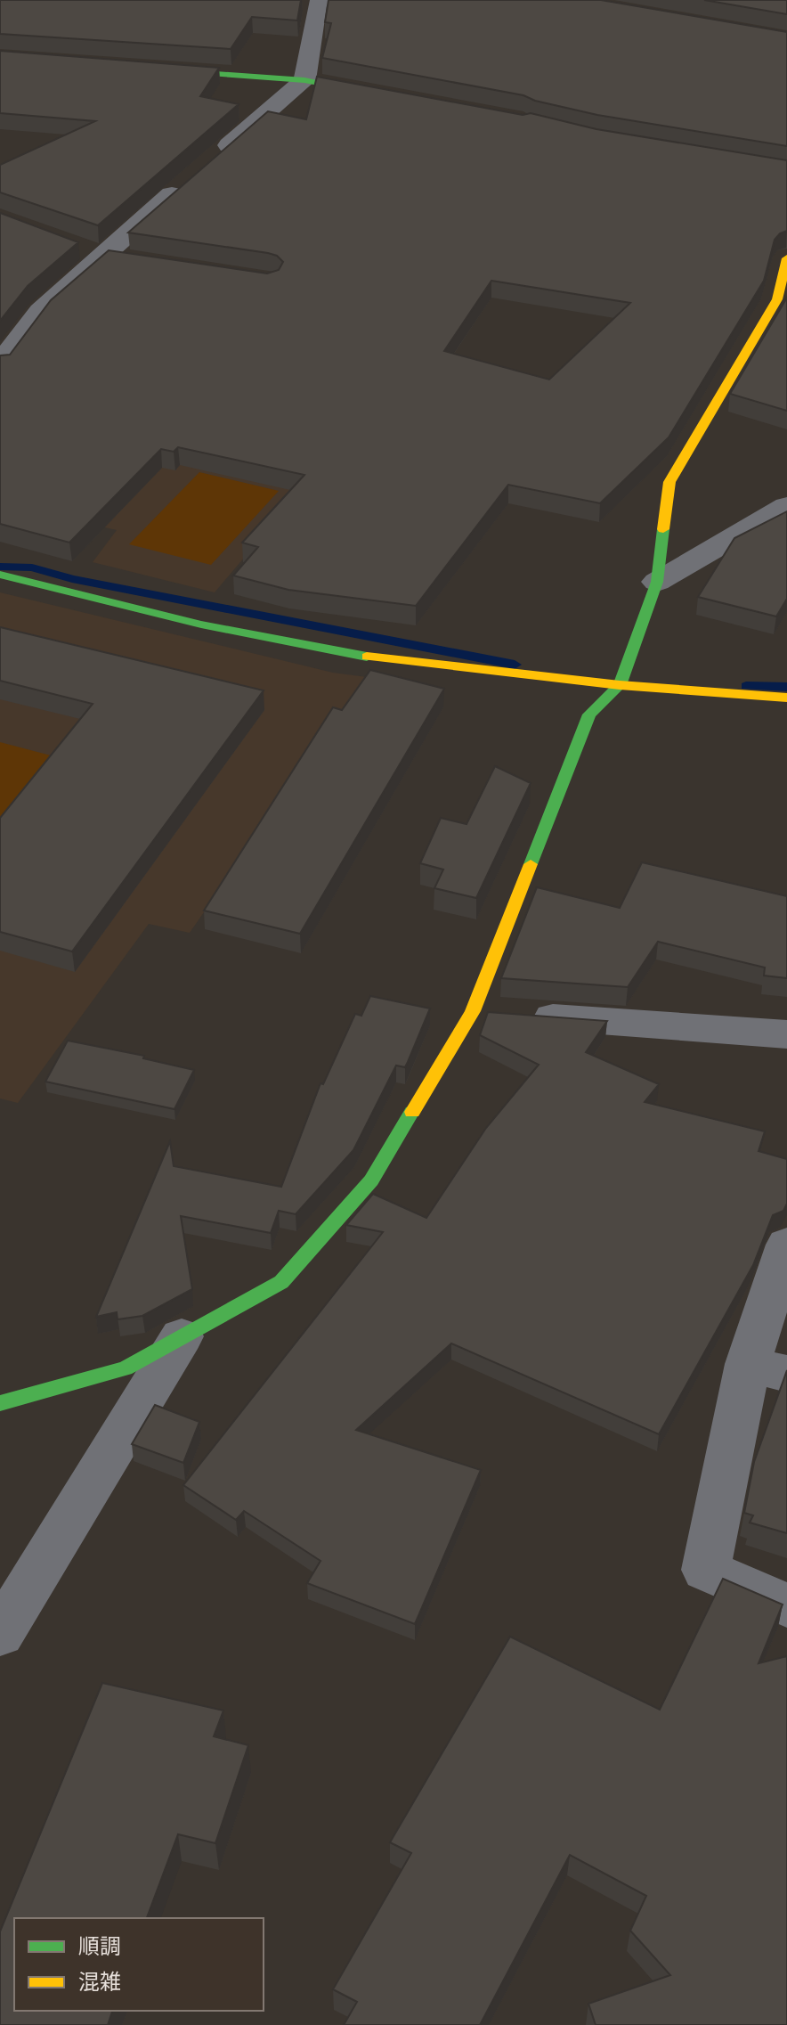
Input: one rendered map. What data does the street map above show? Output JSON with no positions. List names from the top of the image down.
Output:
{
  "legend": ["順調", "混雑"]
}
